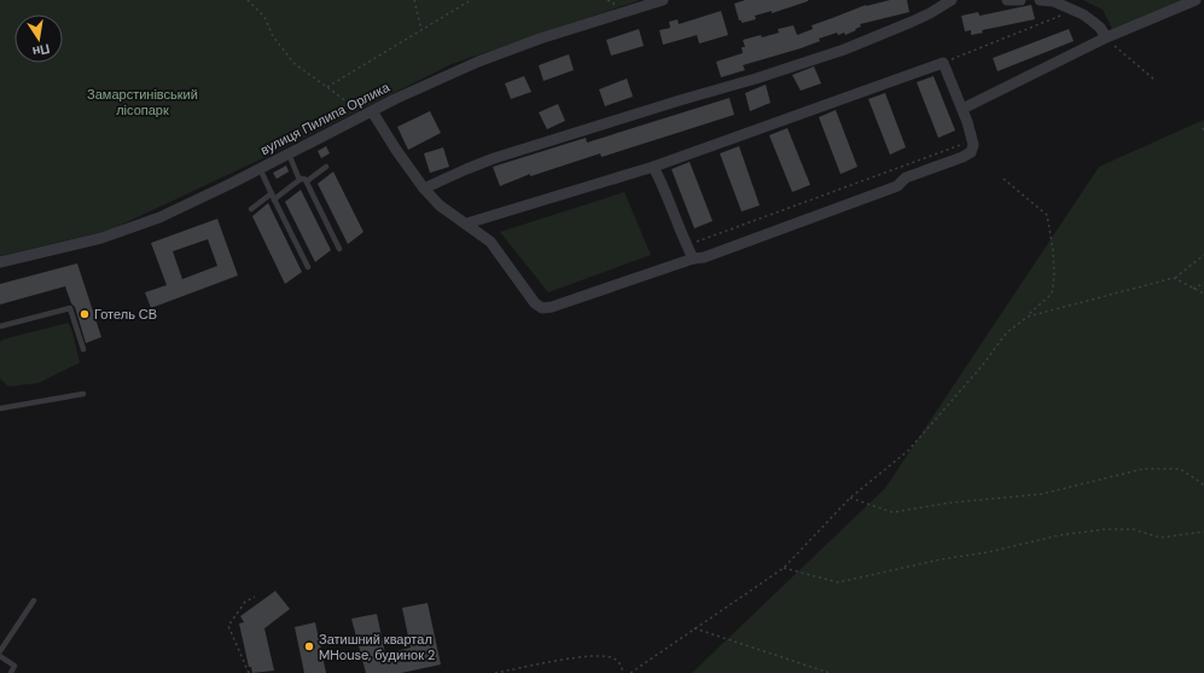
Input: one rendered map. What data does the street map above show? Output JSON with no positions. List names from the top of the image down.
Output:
{
  "streets": {
    "street": ["вулиця Пилипа Орлика"]
  },
  "parks": ["Замарстинівський лісопарк"],
  "places": ["Готель СВ", "Затишний квартал MHouse, будинок 2"],
  "north": "bottom"
}
